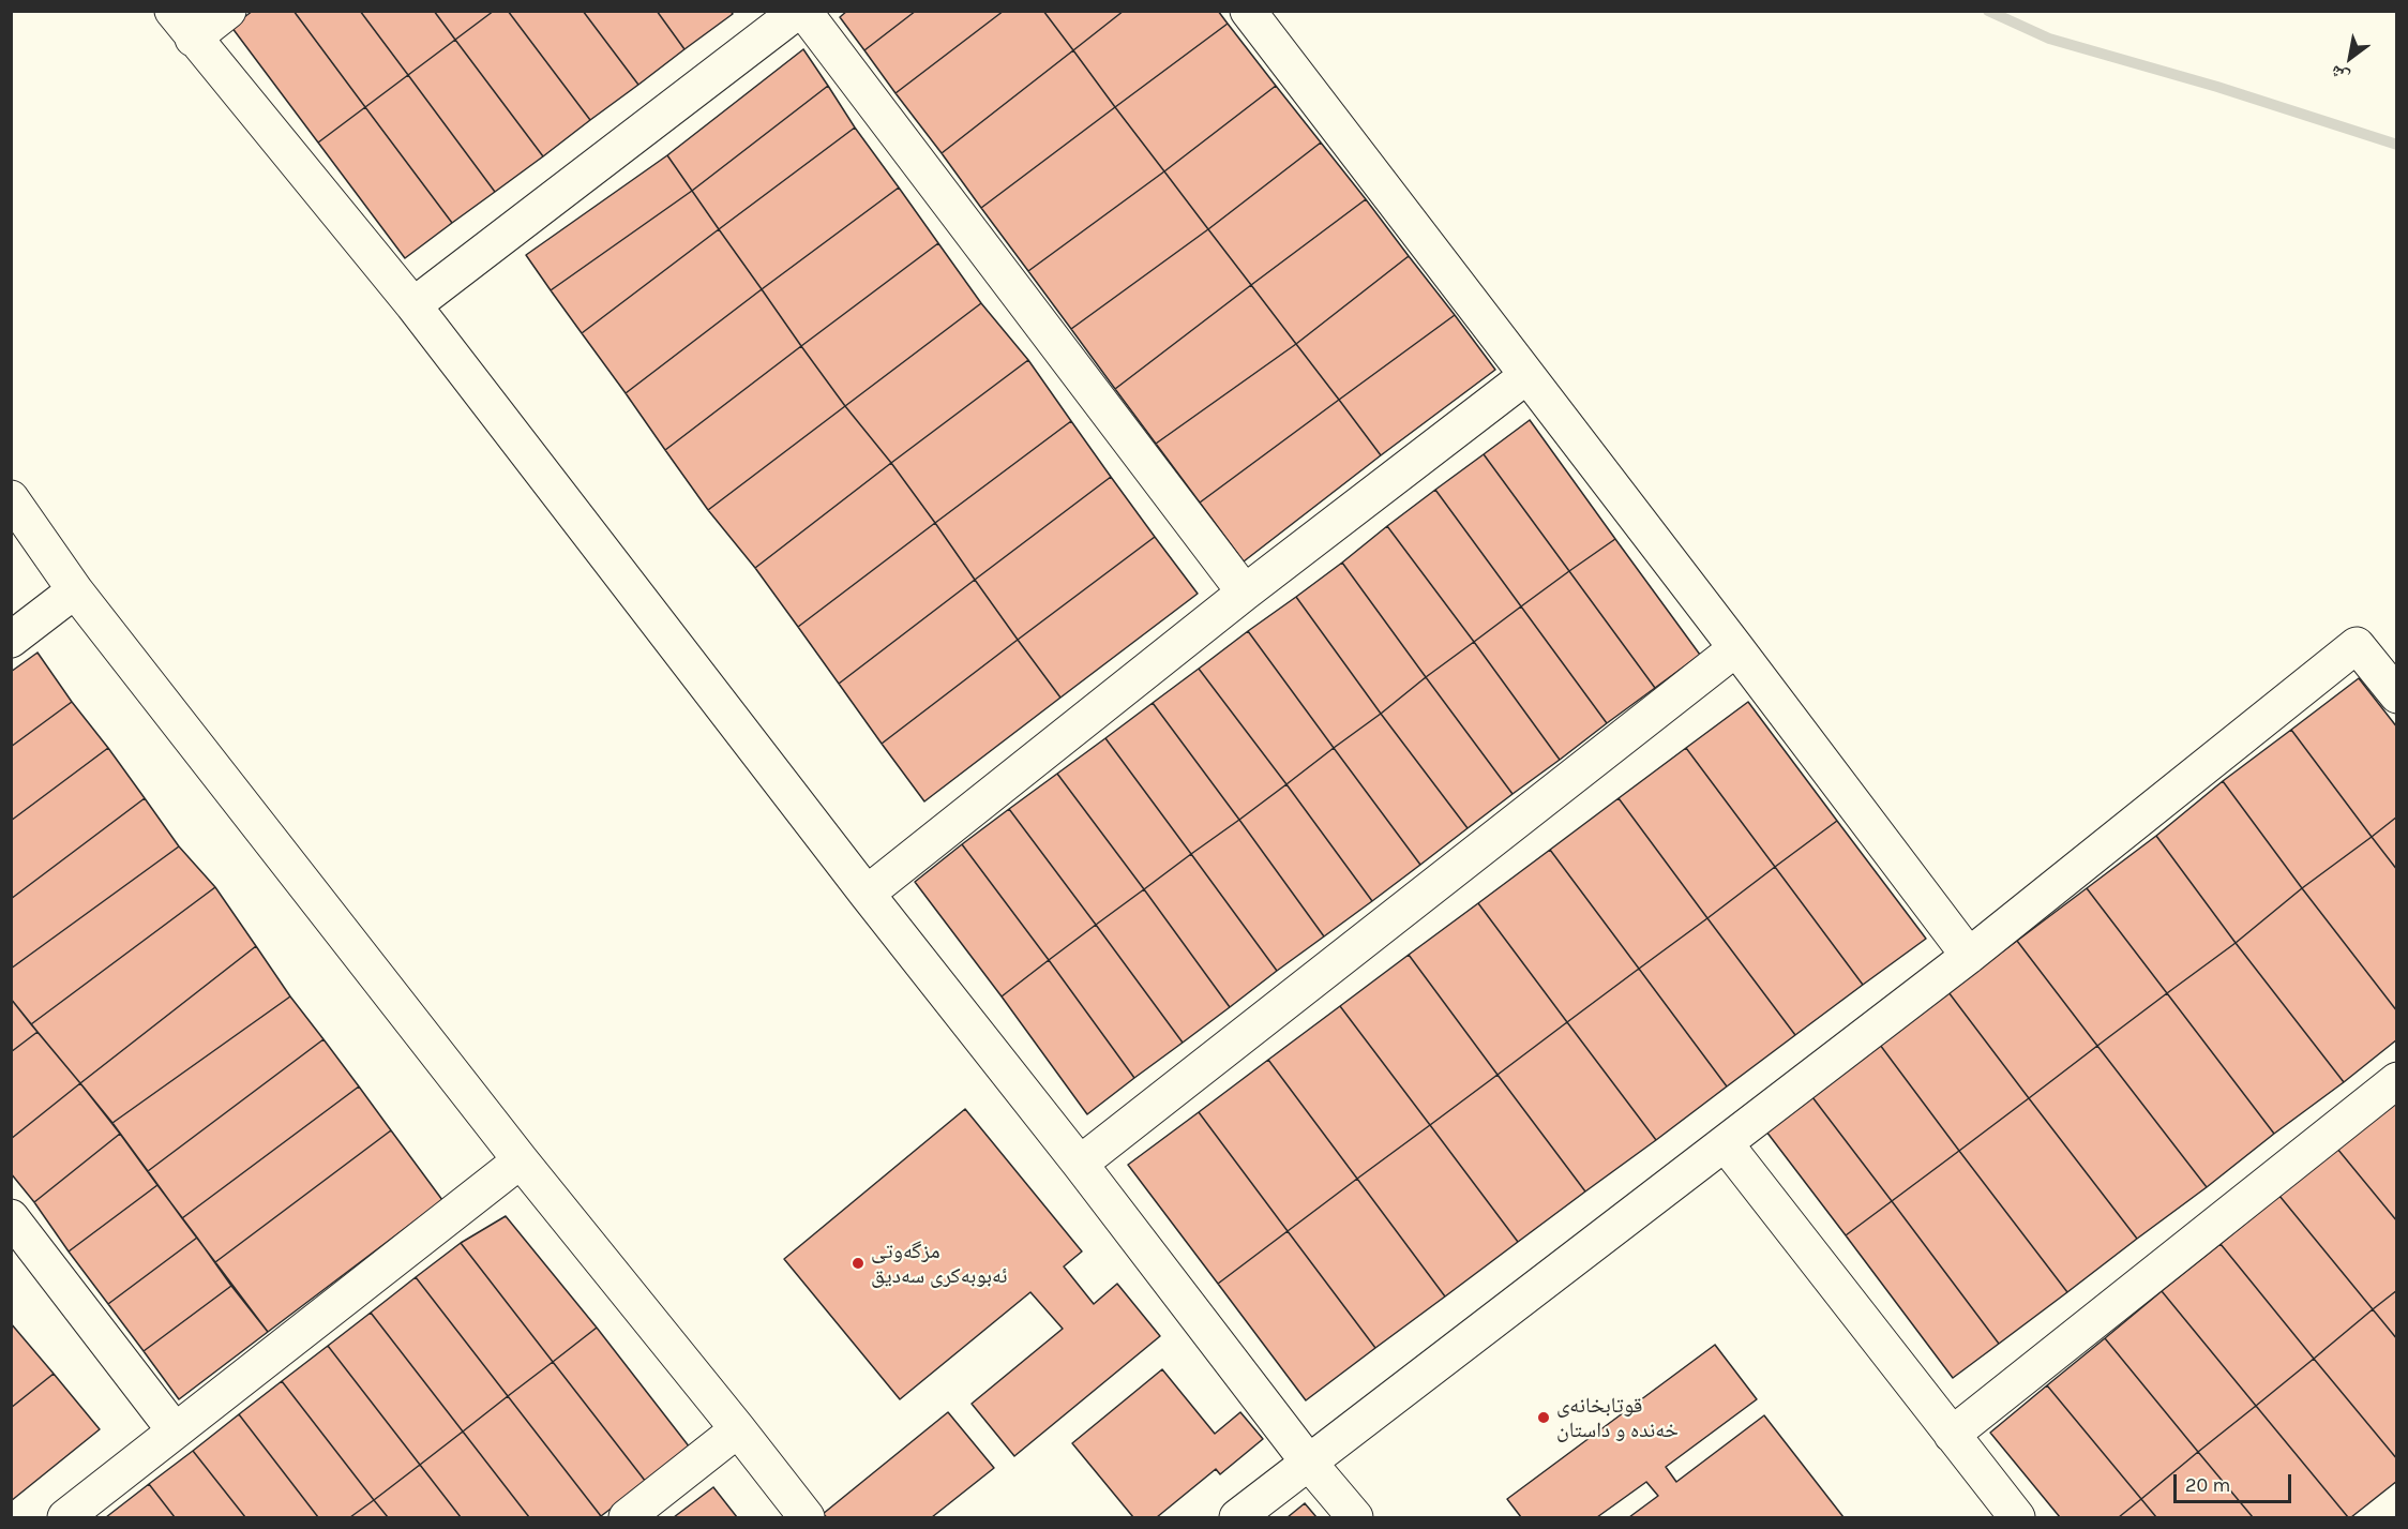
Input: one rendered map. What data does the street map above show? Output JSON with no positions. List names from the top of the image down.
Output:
{
  "places": ["مزگەوتی ئەبوبەکری سەدیق", "قوتابخانەی خەندە و داستان"],
  "scale_bar": "20 m",
  "north": "bottom left"
}
